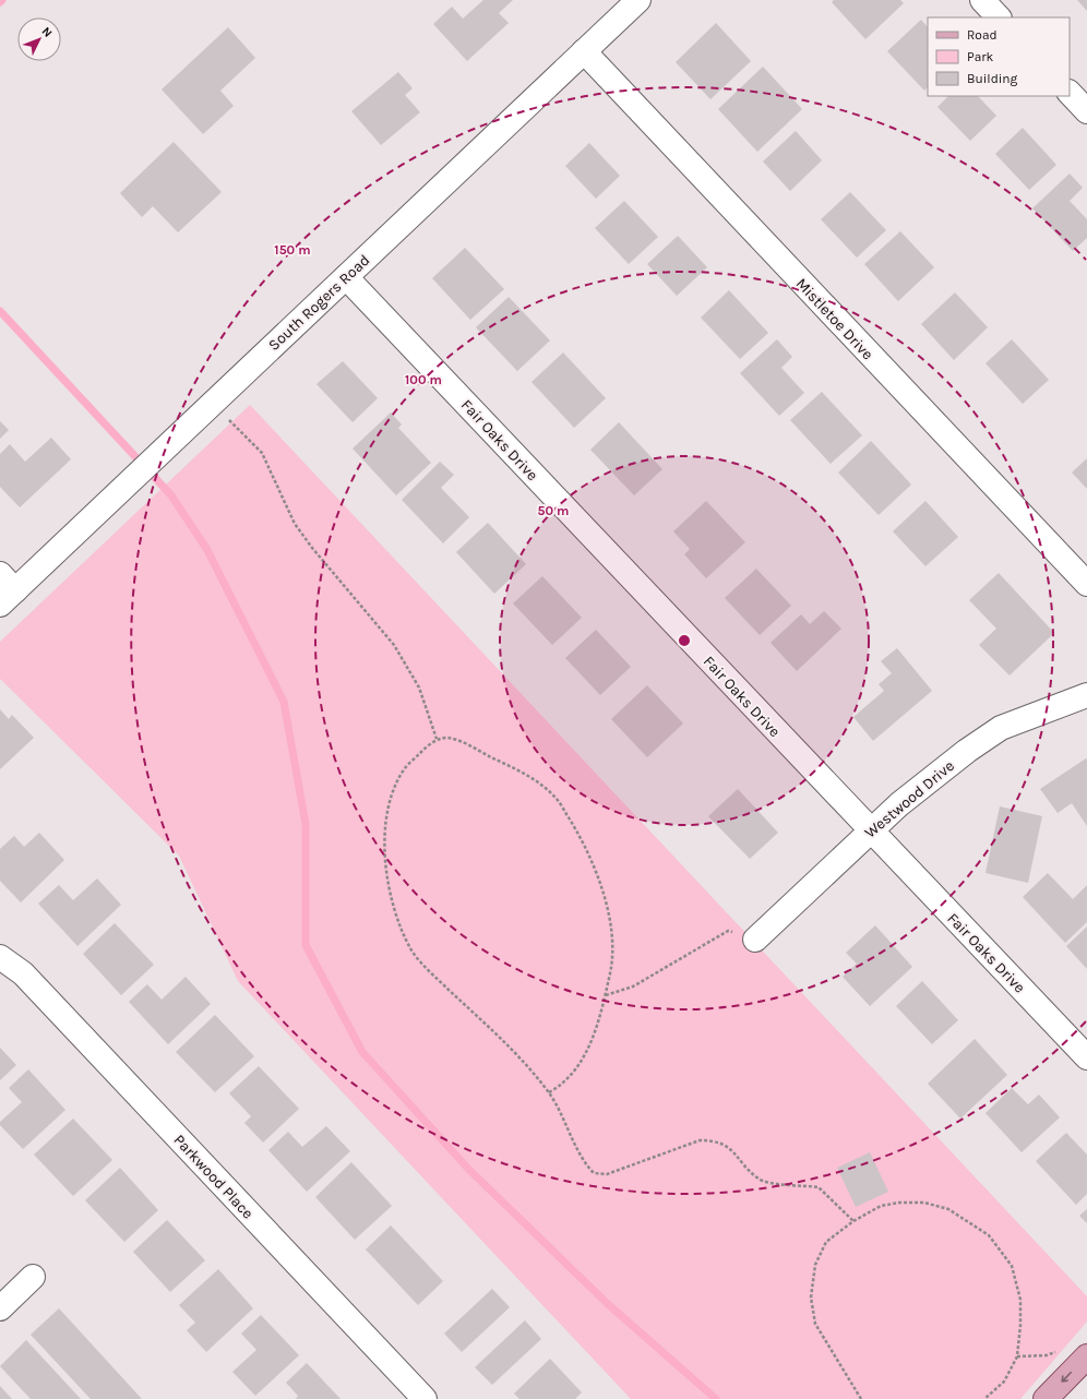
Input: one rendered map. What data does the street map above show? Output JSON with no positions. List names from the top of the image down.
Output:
{
  "streets": {
    "street": [
      "South Rogers Road",
      "Mistletoe Drive",
      "Fair Oaks Drive",
      "Westwood Drive",
      "Parkwood Place"
    ]
  },
  "crossings": [
    ["South Rogers Road", "Mistletoe Drive"],
    ["South Rogers Road", "Fair Oaks Drive"],
    ["Fair Oaks Drive", "Westwood Drive"]
  ],
  "legend": ["Road", "Park", "Building"],
  "north": "top right",
  "rings": ["150 m", "100 m", "50 m"]
}
